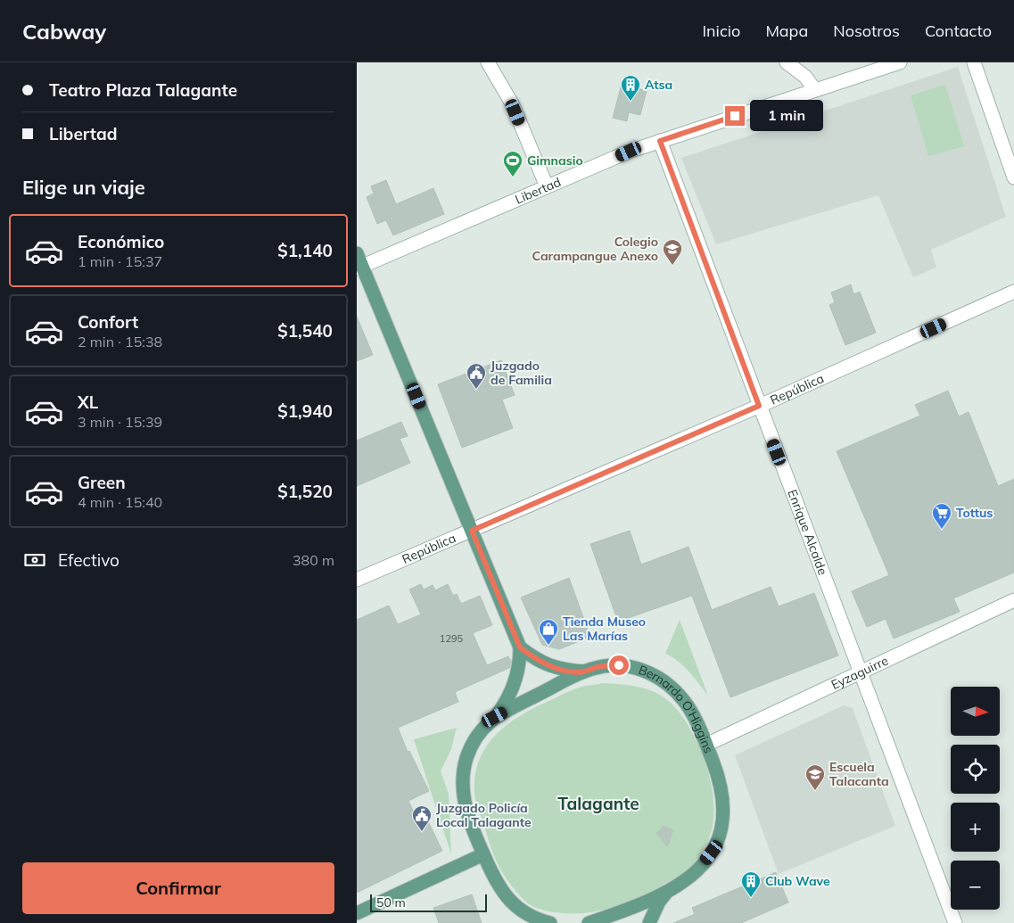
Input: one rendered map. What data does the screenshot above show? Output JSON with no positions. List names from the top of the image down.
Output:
{
  "streets": {
    "main road": ["Bernardo O'Higgins"],
    "street": [
      "Libertad",
      "República",
      "Enrique Alcalde",
      "Eyzaguirre"
    ]
  },
  "crossings": [
    ["Libertad", "Enrique Alcalde"],
    ["República", "Enrique Alcalde"],
    ["Enrique Alcalde", "Eyzaguirre"],
    ["Eyzaguirre", "Bernardo O'Higgins"]
  ],
  "districts": ["Talagante"],
  "places": {
    "building": ["Atsa", "Club Wave"],
    "sports": ["Gimnasio"],
    "school or university": ["Colegio Carampangue Anexo", "Escuela Talacanta"],
    "public building": ["Juzgado de Familia", "Juzgado Policía Local Talagante"],
    "supermarket": ["Tottus"],
    "shop": ["Tienda Museo Las Marías"]
  },
  "house_numbers": ["1295"],
  "scale_bar": "50 m",
  "north": "right",
  "page": {
    "header": "Cabway",
    "nav": [
      "Inicio",
      "Mapa",
      "Nosotros",
      "Contacto"
    ],
    "banner": ["Teatro Plaza Talagante", "Libertad"],
    "bubble": "1 min",
    "heading": "Elige un viaje",
    "list": [
      {
        "name": "Económico",
        "note": "1 min · 15:37",
        "value": "$1,140"
      },
      {
        "name": "Confort",
        "note": "2 min · 15:38",
        "value": "$1,540"
      },
      {
        "name": "XL",
        "note": "3 min · 15:39",
        "value": "$1,940"
      },
      {
        "name": "Green",
        "note": "4 min · 15:40",
        "value": "$1,520"
      }
    ],
    "pay": ["Efectivo", "380 m"],
    "map_buttons": ["+", "−"],
    "buttons": "Confirmar",
    "scale": "50 m"
  }
}
